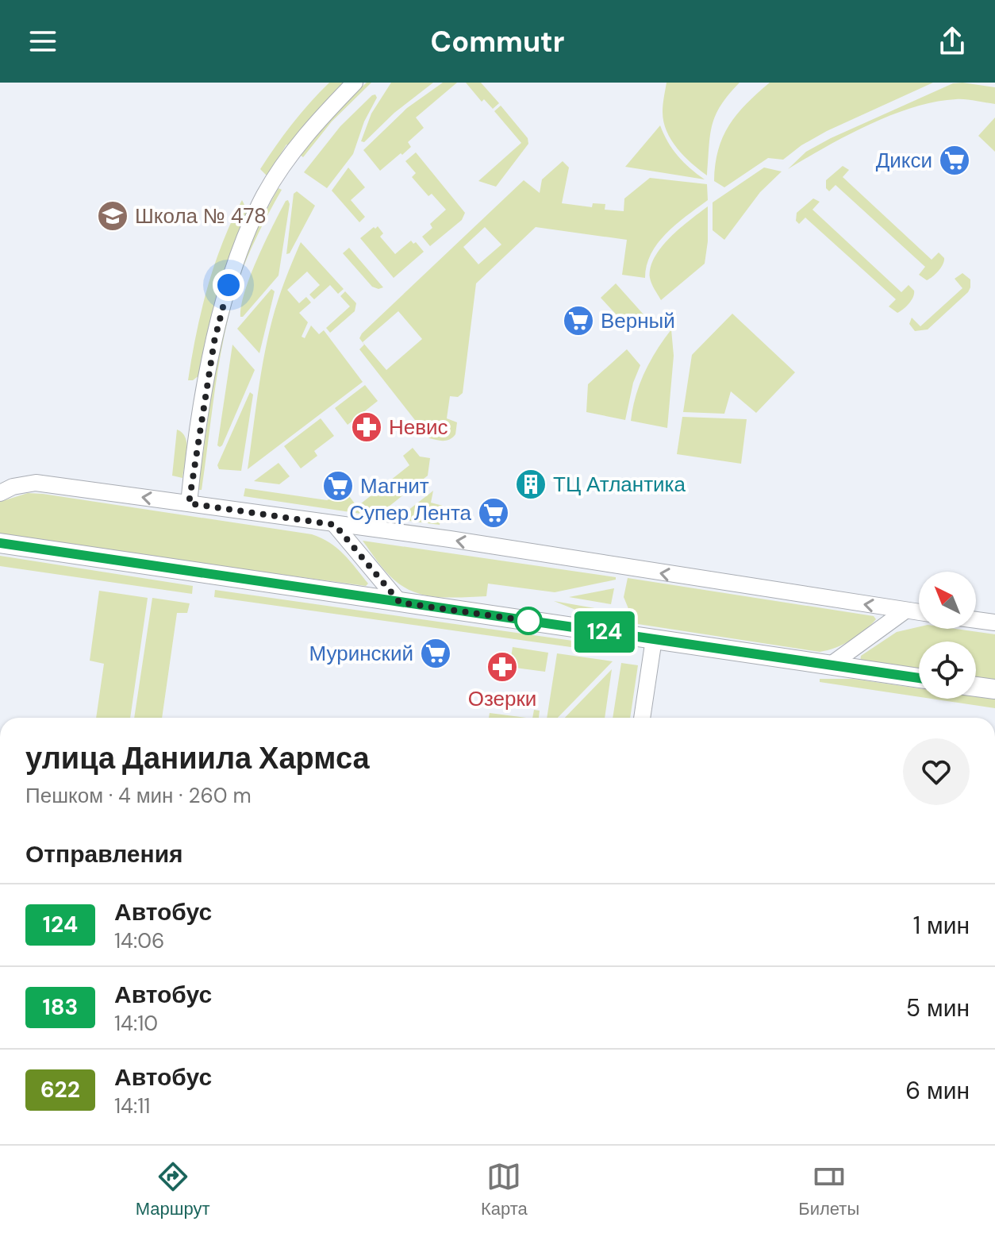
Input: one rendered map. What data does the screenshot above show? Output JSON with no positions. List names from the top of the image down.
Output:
{
  "places": {
    "supermarket": [
      "Дикси",
      "Верный",
      "Магнит",
      "Супер Лента",
      "Муринский"
    ],
    "school or university": ["Школа № 478"],
    "pharmacy": ["Невис", "Озерки"],
    "building": ["ТЦ Атлантика"]
  },
  "lines": ["bus line 124"],
  "north": "top left",
  "page": {
    "header": "Commutr",
    "on_map": "124",
    "heading": [
      ["улица Даниила Хармса", "Пешком · 4 мин · 260 m"],
      "Отправления"
    ],
    "list": [
      {
        "mark": "124",
        "name": "Автобус",
        "note": "14:06",
        "value": "1 мин"
      },
      {
        "mark": "183",
        "name": "Автобус",
        "note": "14:10",
        "value": "5 мин"
      },
      {
        "mark": "622",
        "name": "Автобус",
        "note": "14:11",
        "value": "6 мин"
      }
    ],
    "tabs": ["Маршрут", "Карта", "Билеты"]
  }
}
